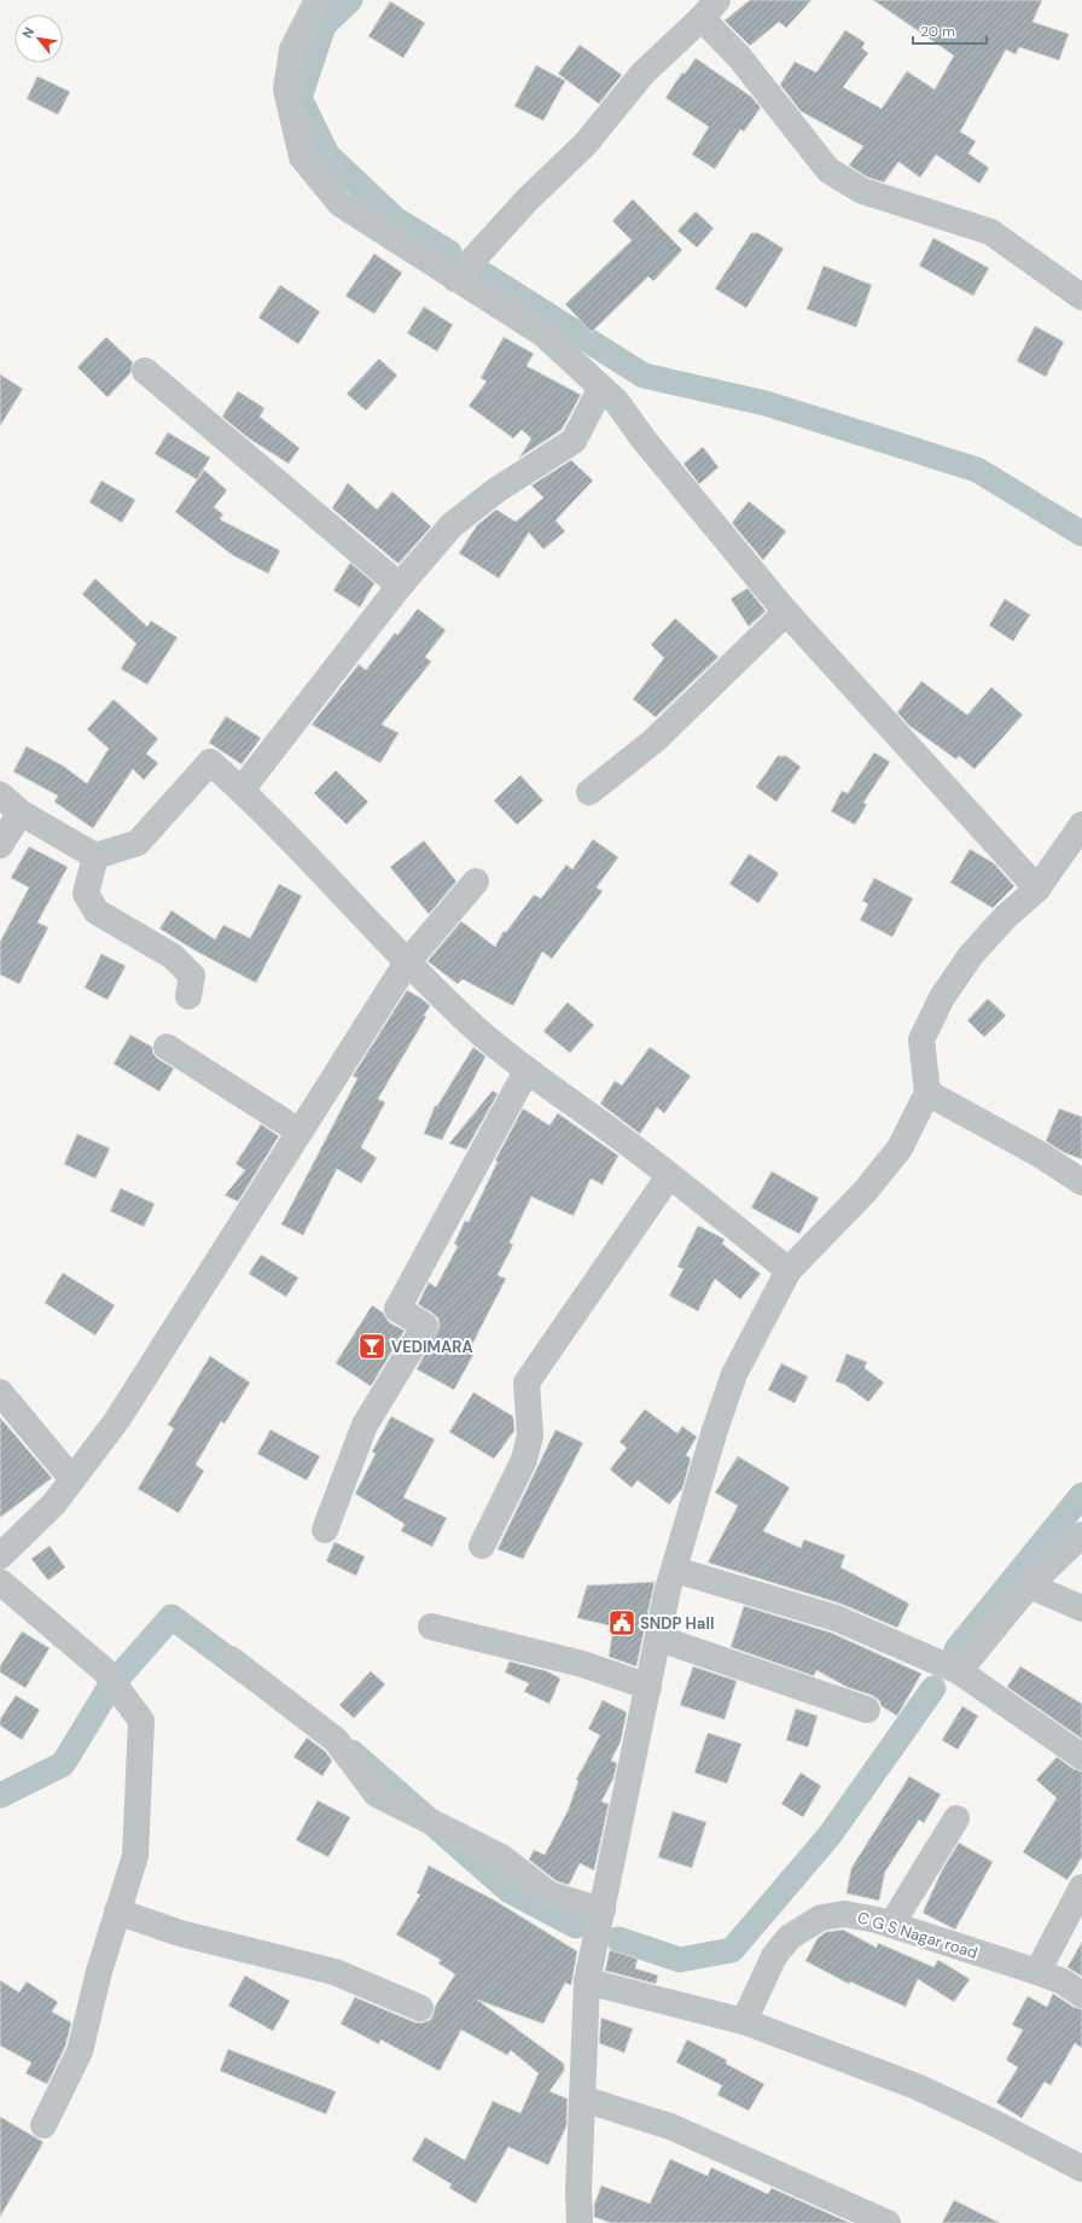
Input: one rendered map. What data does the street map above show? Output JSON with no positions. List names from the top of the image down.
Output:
{
  "streets": {
    "street": ["C G S Nagar road"]
  },
  "places": {
    "bar": ["VEDIMARA"],
    "public building": ["SNDP Hall"]
  },
  "scale_bar": "20 m",
  "north": "top left"
}
